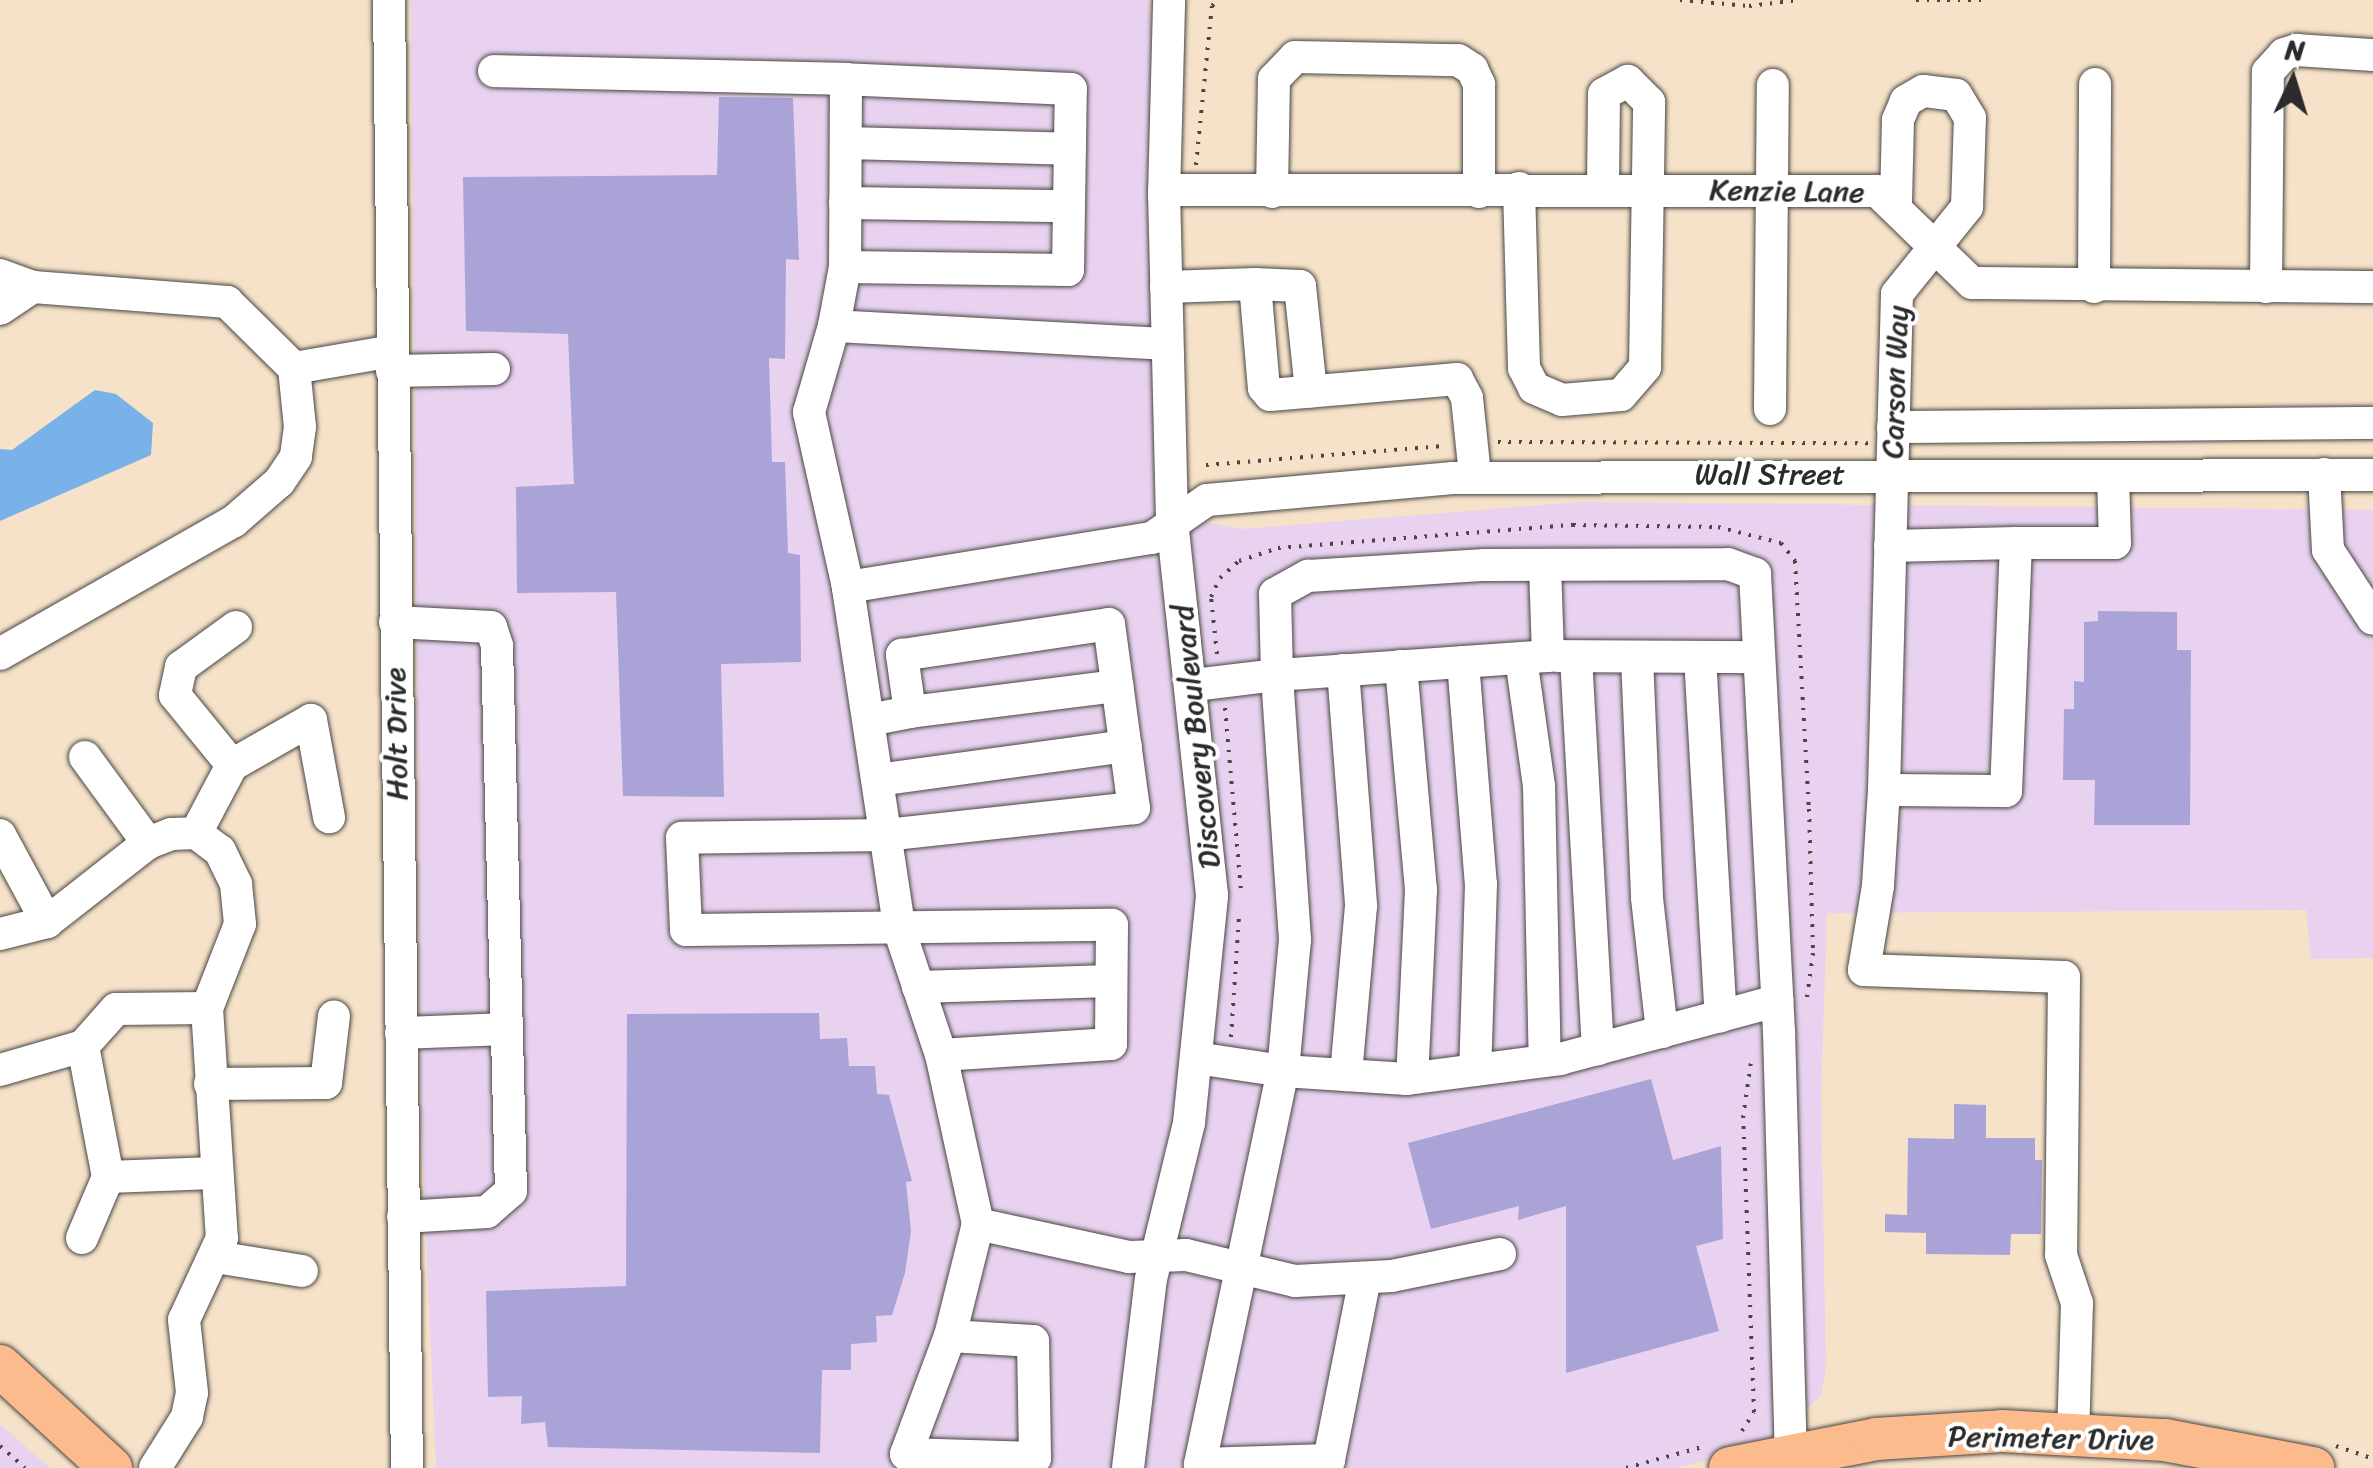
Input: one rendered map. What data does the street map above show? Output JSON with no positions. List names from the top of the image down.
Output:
{
  "streets": {
    "main road": ["Perimeter Drive"],
    "street": [
      "Kenzie Lane",
      "Carson Way",
      "Wall Street",
      "Holt Drive",
      "Discovery Boulevard"
    ]
  },
  "crossings": [
    ["Kenzie Lane", "Carson Way"],
    ["Kenzie Lane", "Discovery Boulevard"],
    ["Carson Way", "Wall Street"],
    ["Carson Way", "Perimeter Drive"],
    ["Wall Street", "Discovery Boulevard"]
  ],
  "north": "top"
}
